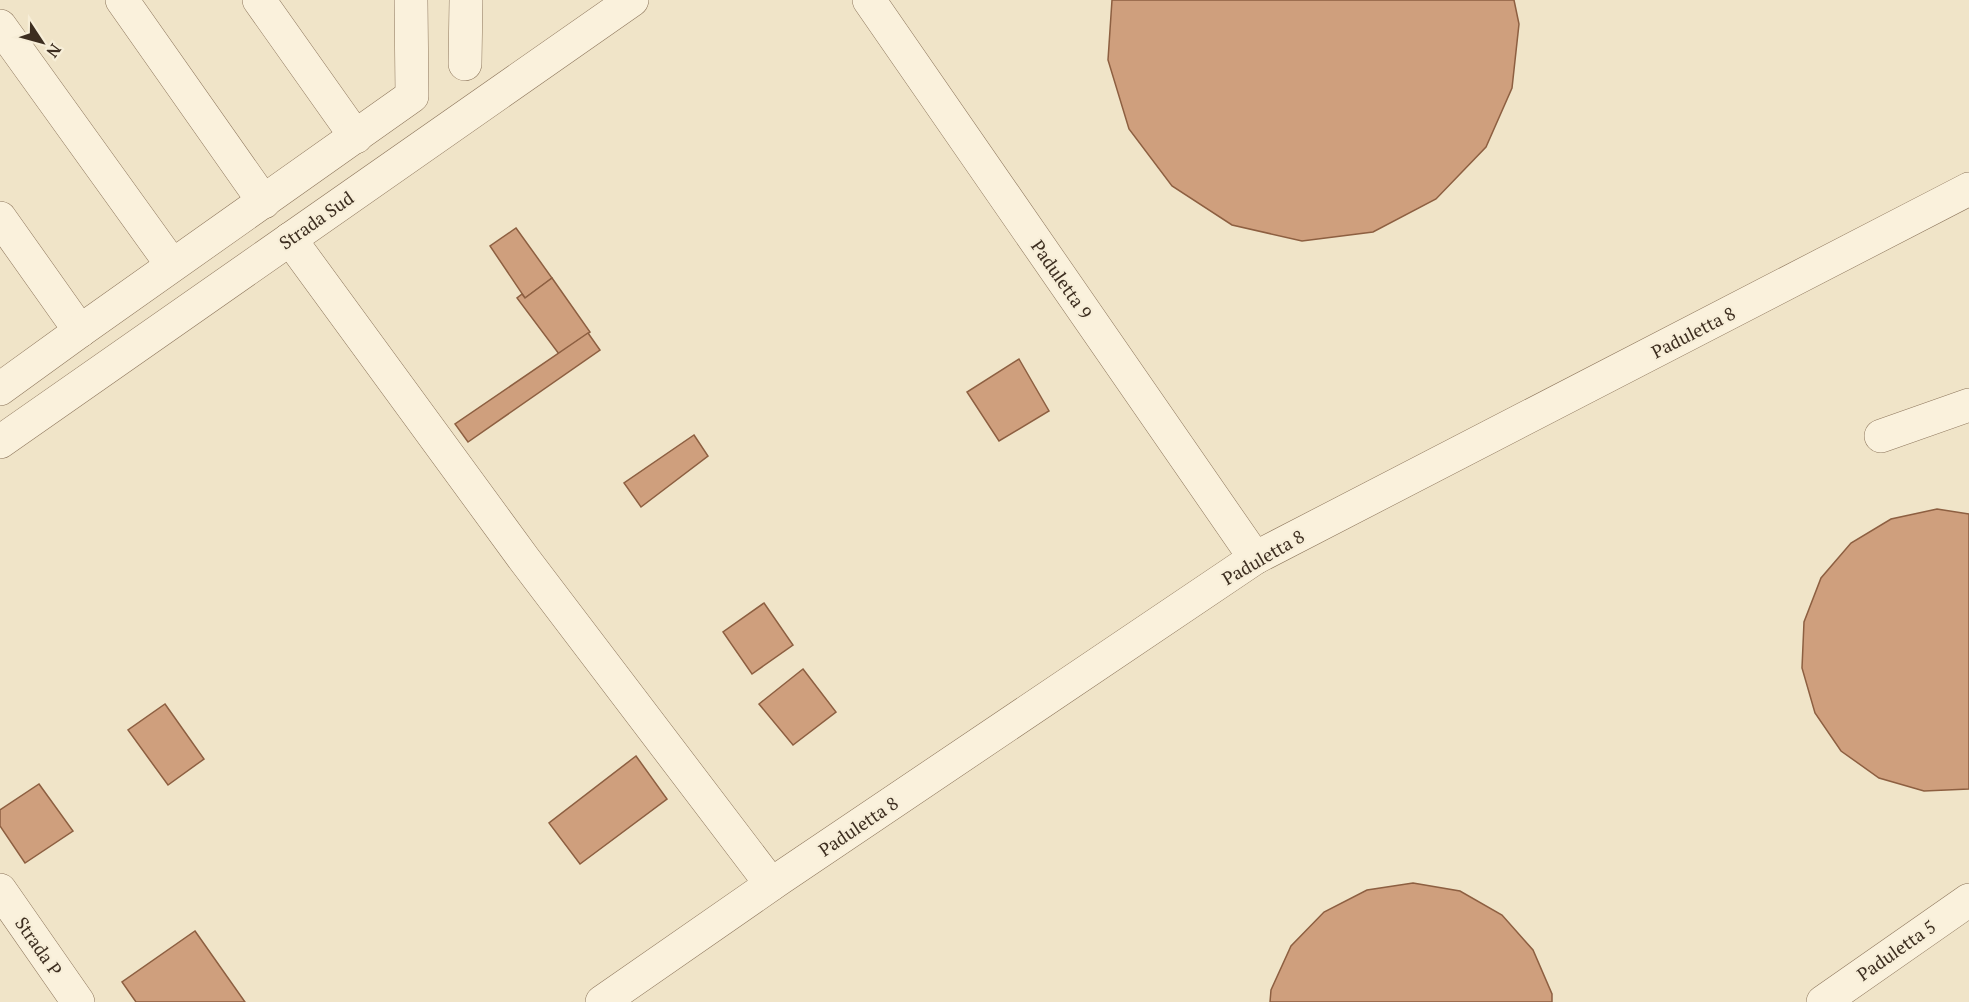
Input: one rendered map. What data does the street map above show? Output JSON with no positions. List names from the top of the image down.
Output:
{
  "streets": {
    "street": [
      "Strada Sud",
      "Paduletta 9",
      "Paduletta 8",
      "Strada P",
      "Paduletta 5"
    ]
  },
  "crossings": [
    ["Paduletta 9", "Paduletta 8"]
  ],
  "north": "bottom right"
}
